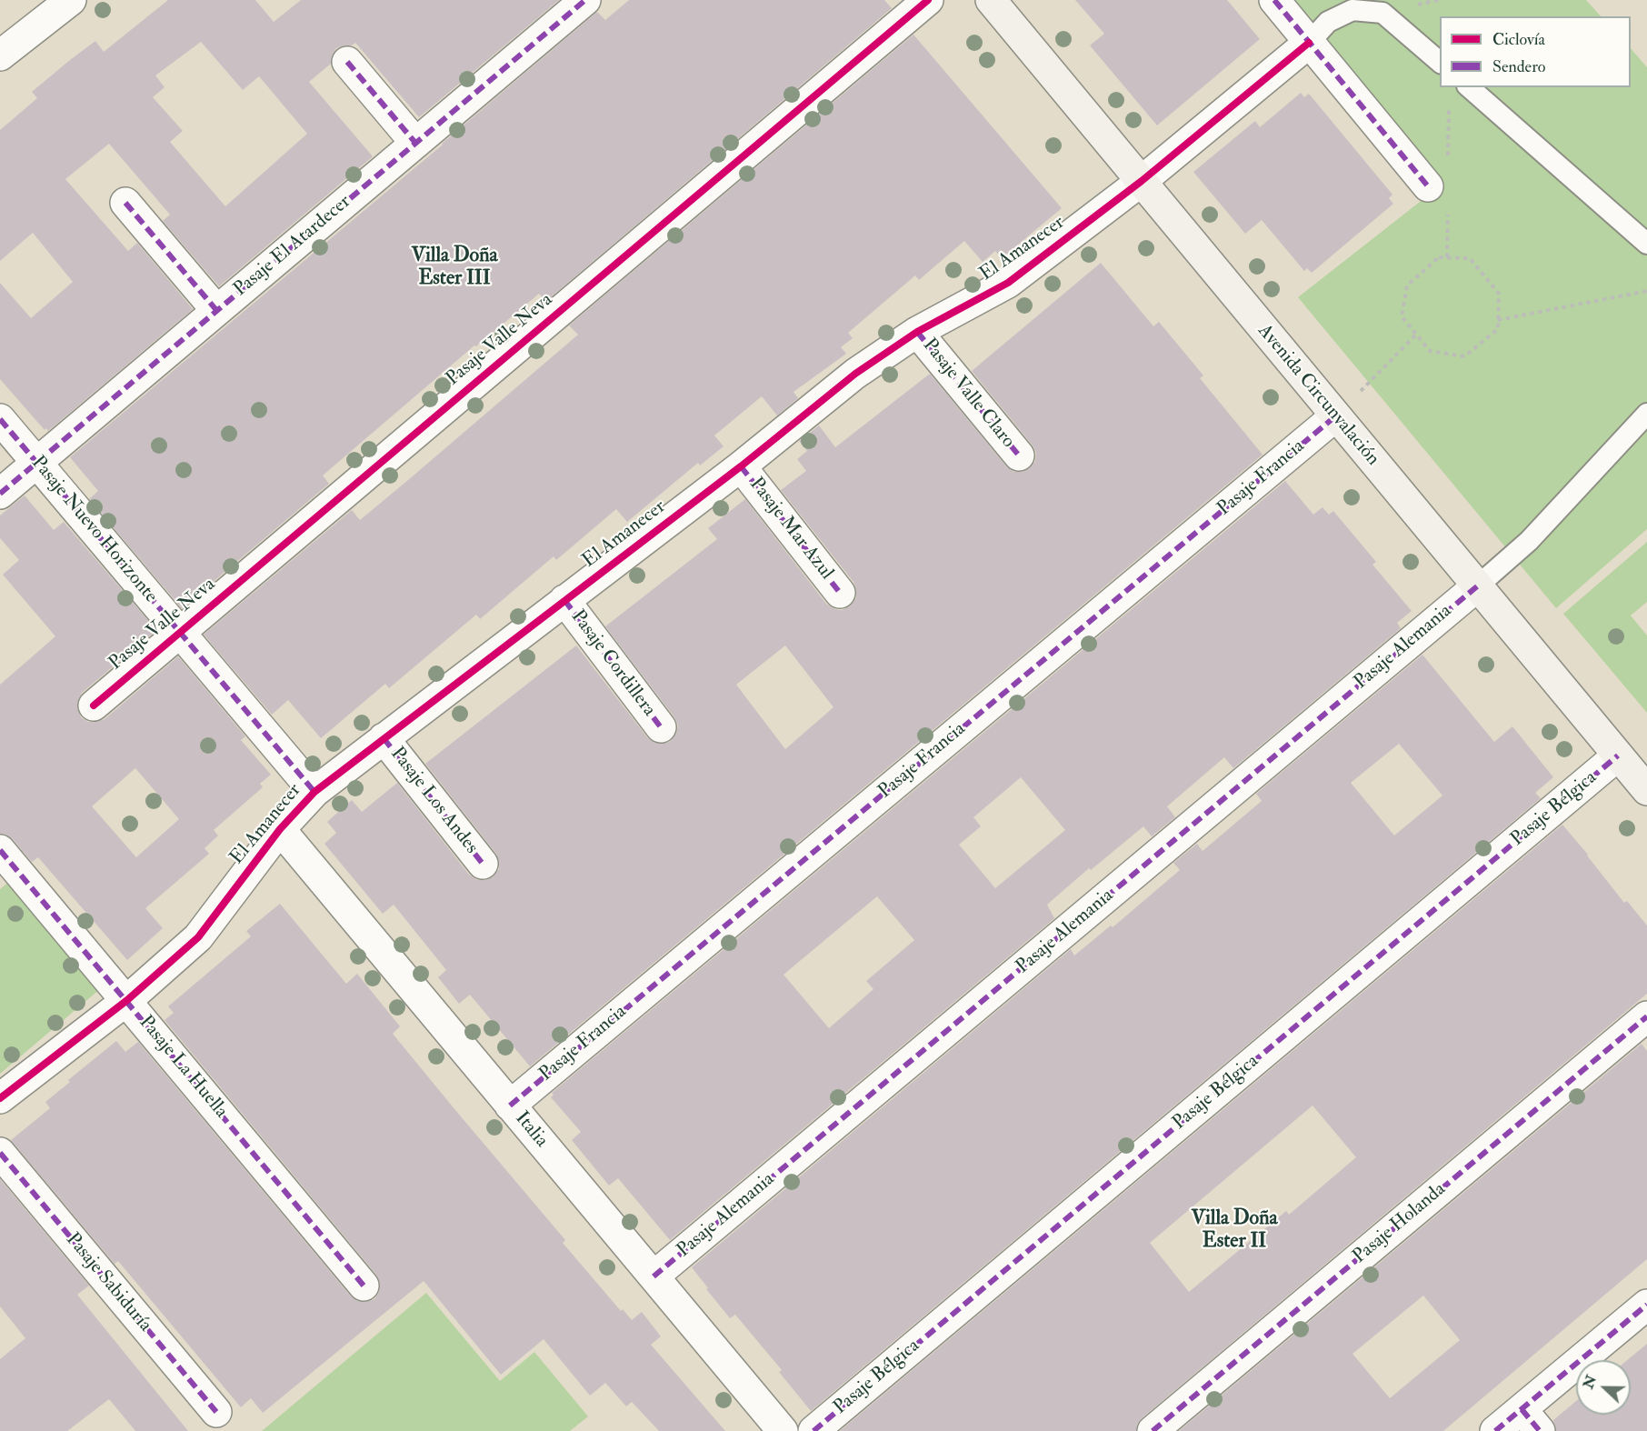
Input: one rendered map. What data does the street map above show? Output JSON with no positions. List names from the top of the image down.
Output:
{
  "streets": {
    "street": [
      "Pasaje El Atardecer",
      "El Amanecer",
      "Pasaje Valle Neva",
      "Pasaje Valle Claro",
      "Avenida Circunvalación",
      "Pasaje Francia",
      "Pasaje Mar Azul",
      "Pasaje Nuevo Horizonte",
      "Pasaje Alemania",
      "Pasaje Cordillera",
      "Pasaje Los Andes",
      "Pasaje Bélgica",
      "Pasaje La Huella",
      "Italia",
      "Pasaje Holanda",
      "Pasaje Sabiduría"
    ]
  },
  "crossings": [
    ["Pasaje El Atardecer", "Pasaje Nuevo Horizonte"],
    ["El Amanecer", "Pasaje Valle Claro"],
    ["El Amanecer", "Avenida Circunvalación"],
    ["El Amanecer", "Pasaje Mar Azul"],
    ["El Amanecer", "Pasaje Nuevo Horizonte"],
    ["El Amanecer", "Pasaje Cordillera"],
    ["El Amanecer", "Pasaje Los Andes"],
    ["El Amanecer", "Pasaje La Huella"],
    ["El Amanecer", "Italia"],
    ["Pasaje Valle Neva", "Pasaje Nuevo Horizonte"],
    ["Avenida Circunvalación", "Pasaje Francia"],
    ["Avenida Circunvalación", "Pasaje Alemania"],
    ["Avenida Circunvalación", "Pasaje Bélgica"],
    ["Pasaje Francia", "Italia"],
    ["Pasaje Alemania", "Italia"]
  ],
  "districts": ["Villa Doña Ester III", "Villa Doña Ester II"],
  "legend": ["Ciclovía", "Sendero"],
  "north": "left"
}
